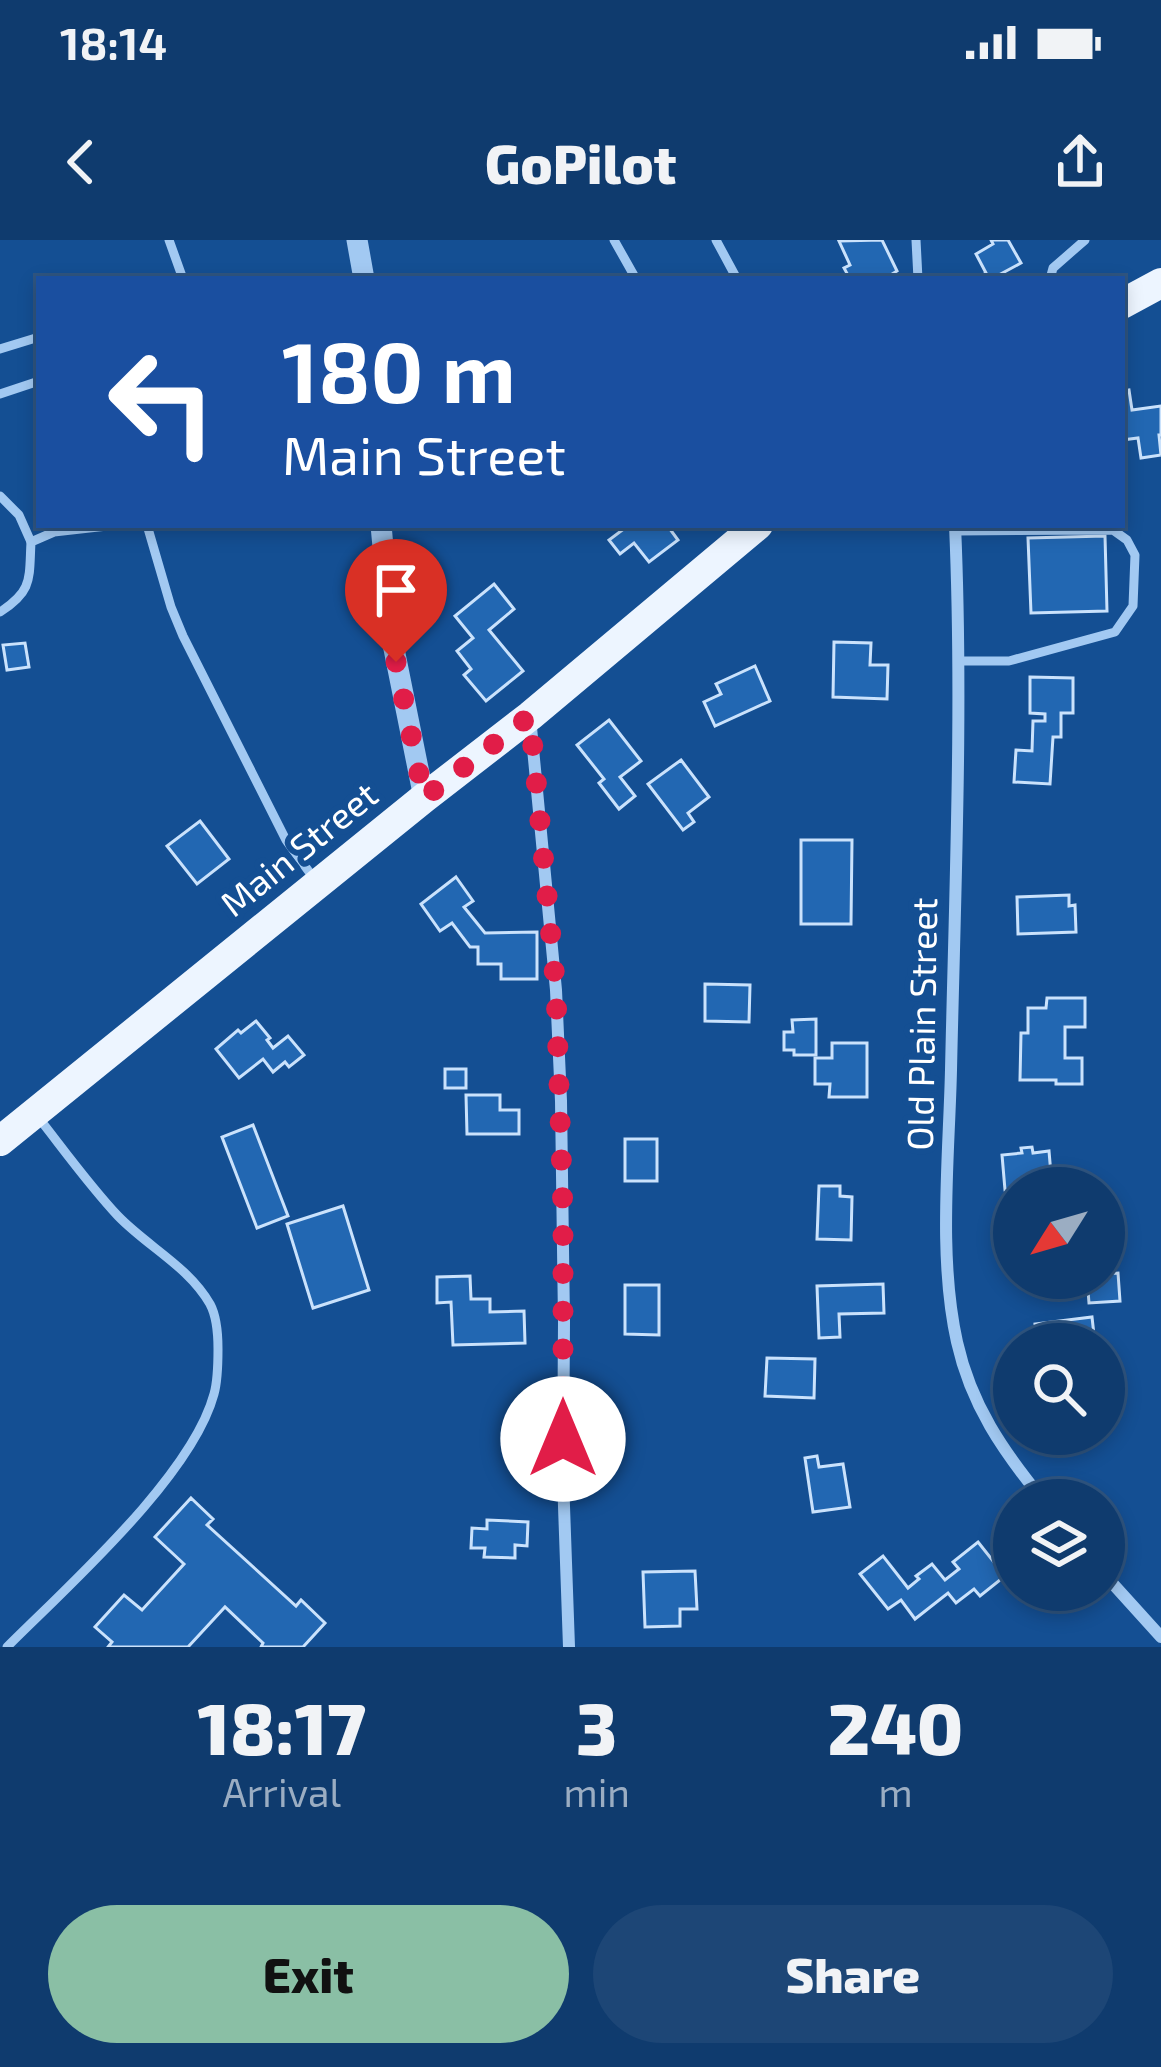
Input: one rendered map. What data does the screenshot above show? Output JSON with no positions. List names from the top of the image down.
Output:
{
  "streets": {
    "main road": ["Main Street"],
    "street": ["Old Plain Street"]
  },
  "north": "bottom left",
  "page": {
    "status": "18:14",
    "header": "GoPilot",
    "turn": ["180 m", "Main Street"],
    "eta": [
      "18:17",
      "Arrival",
      "3",
      "min",
      "240",
      "m"
    ],
    "buttons": ["Exit", "Share"]
  }
}
